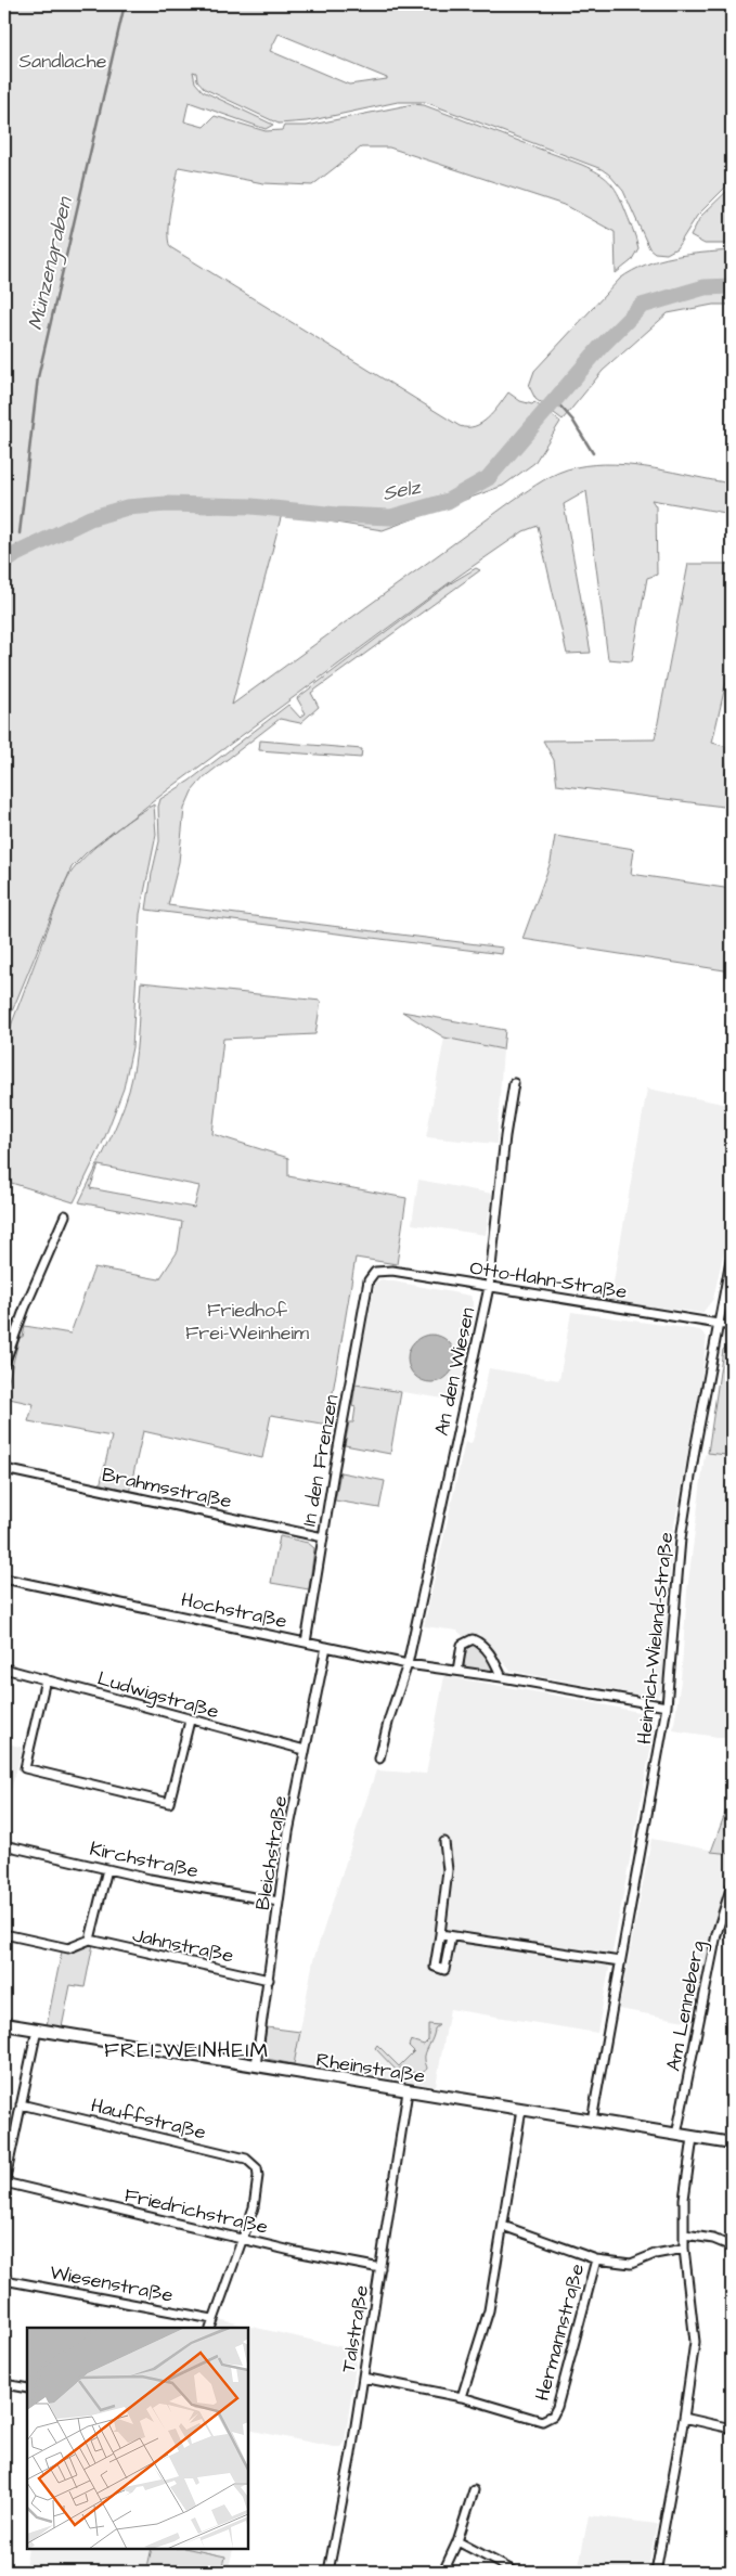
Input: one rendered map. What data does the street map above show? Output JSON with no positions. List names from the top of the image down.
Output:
{
  "streets": {
    "street": [
      "Otto-Hahn-Straße",
      "An den Wiesen",
      "In den Frenzen",
      "Brahmsstraße",
      "Hochstraße",
      "Heinrich-Wieland-Straße",
      "Ludwigstraße",
      "Bleichstraße",
      "Kirchstraße",
      "Jahnstraße",
      "Am Lenneberg",
      "Rheinstraße",
      "Hauffstraße",
      "Friedrichstraße",
      "Wiesenstraße",
      "Talstraße",
      "Hermannstraße"
    ]
  },
  "crossings": [
    ["Otto-Hahn-Straße", "An den Wiesen"],
    ["Otto-Hahn-Straße", "In den Frenzen"],
    ["Otto-Hahn-Straße", "Heinrich-Wieland-Straße"],
    ["An den Wiesen", "Hochstraße"],
    ["In den Frenzen", "Brahmsstraße"],
    ["In den Frenzen", "Hochstraße"],
    ["Hochstraße", "Heinrich-Wieland-Straße"],
    ["Hochstraße", "Bleichstraße"],
    ["Heinrich-Wieland-Straße", "Rheinstraße"],
    ["Ludwigstraße", "Bleichstraße"],
    ["Bleichstraße", "Kirchstraße"],
    ["Bleichstraße", "Jahnstraße"],
    ["Bleichstraße", "Rheinstraße"],
    ["Am Lenneberg", "Rheinstraße"],
    ["Rheinstraße", "Talstraße"],
    ["Hauffstraße", "Friedrichstraße"],
    ["Friedrichstraße", "Talstraße"],
    ["Talstraße", "Hermannstraße"]
  ],
  "districts": ["FREI-WEINHEIM"],
  "water": ["Münzengraben", "Selz"],
  "parks": ["Sandlache", "Friedhof Frei-Weinheim"]
}
